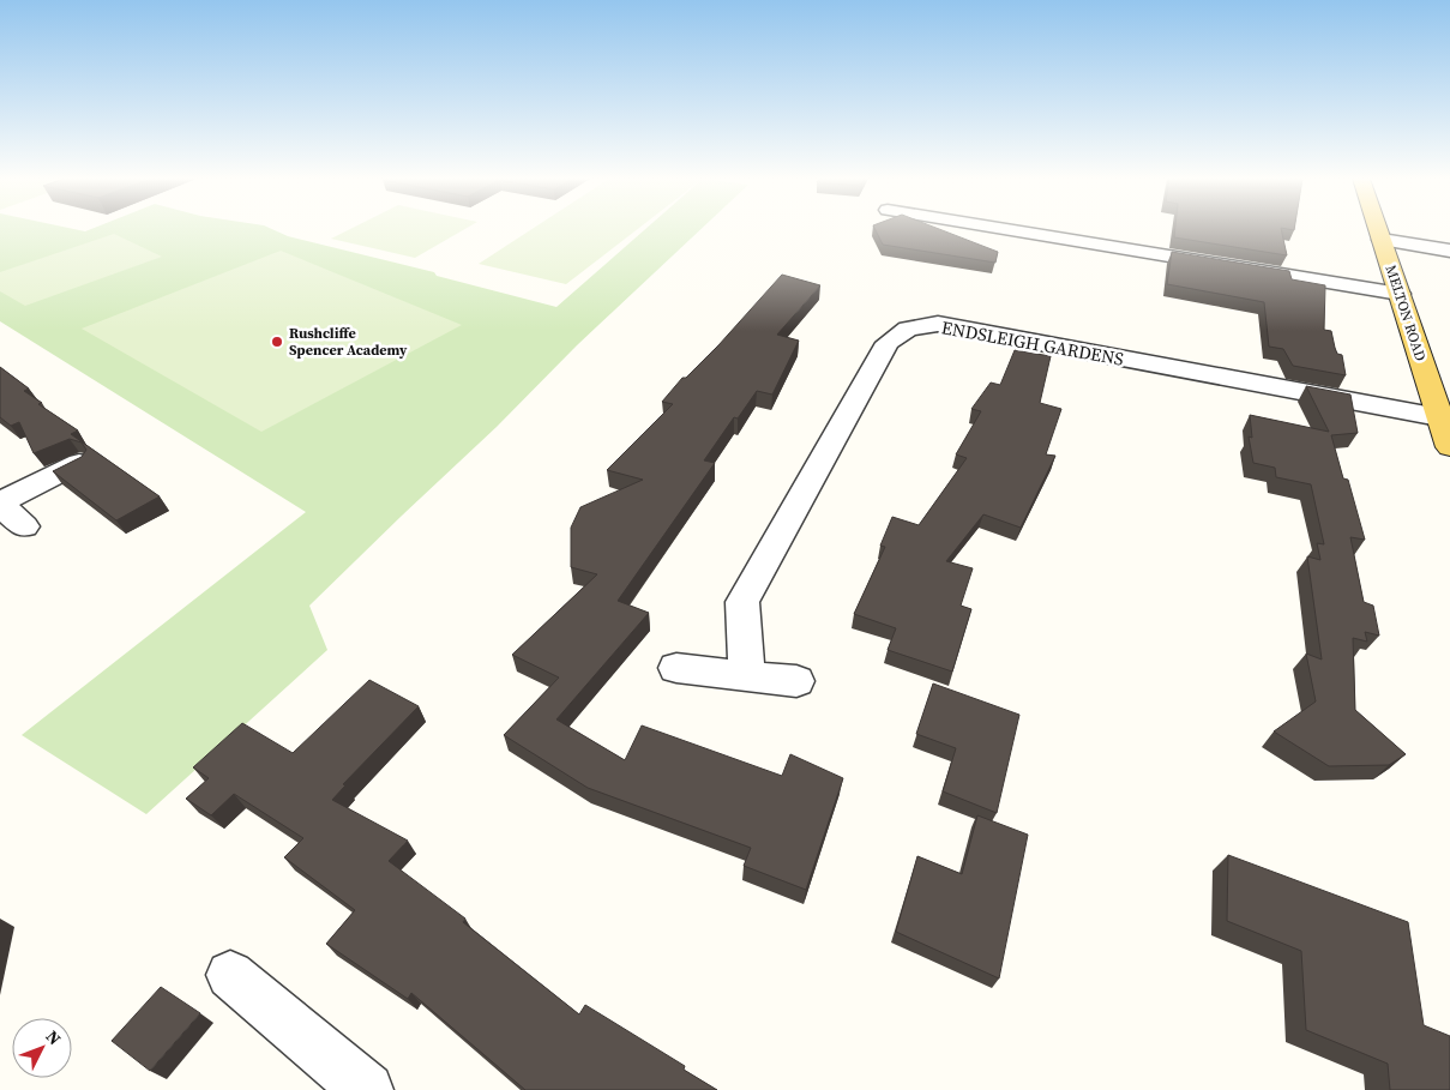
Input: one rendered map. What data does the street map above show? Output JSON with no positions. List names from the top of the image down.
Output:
{
  "streets": {
    "main road": ["MELTON ROAD"],
    "street": ["ENDSLEIGH GARDENS"]
  },
  "crossings": [
    ["MELTON ROAD", "ENDSLEIGH GARDENS"]
  ],
  "places": ["Rushcliffe Spencer Academy"],
  "north": "top right"
}
